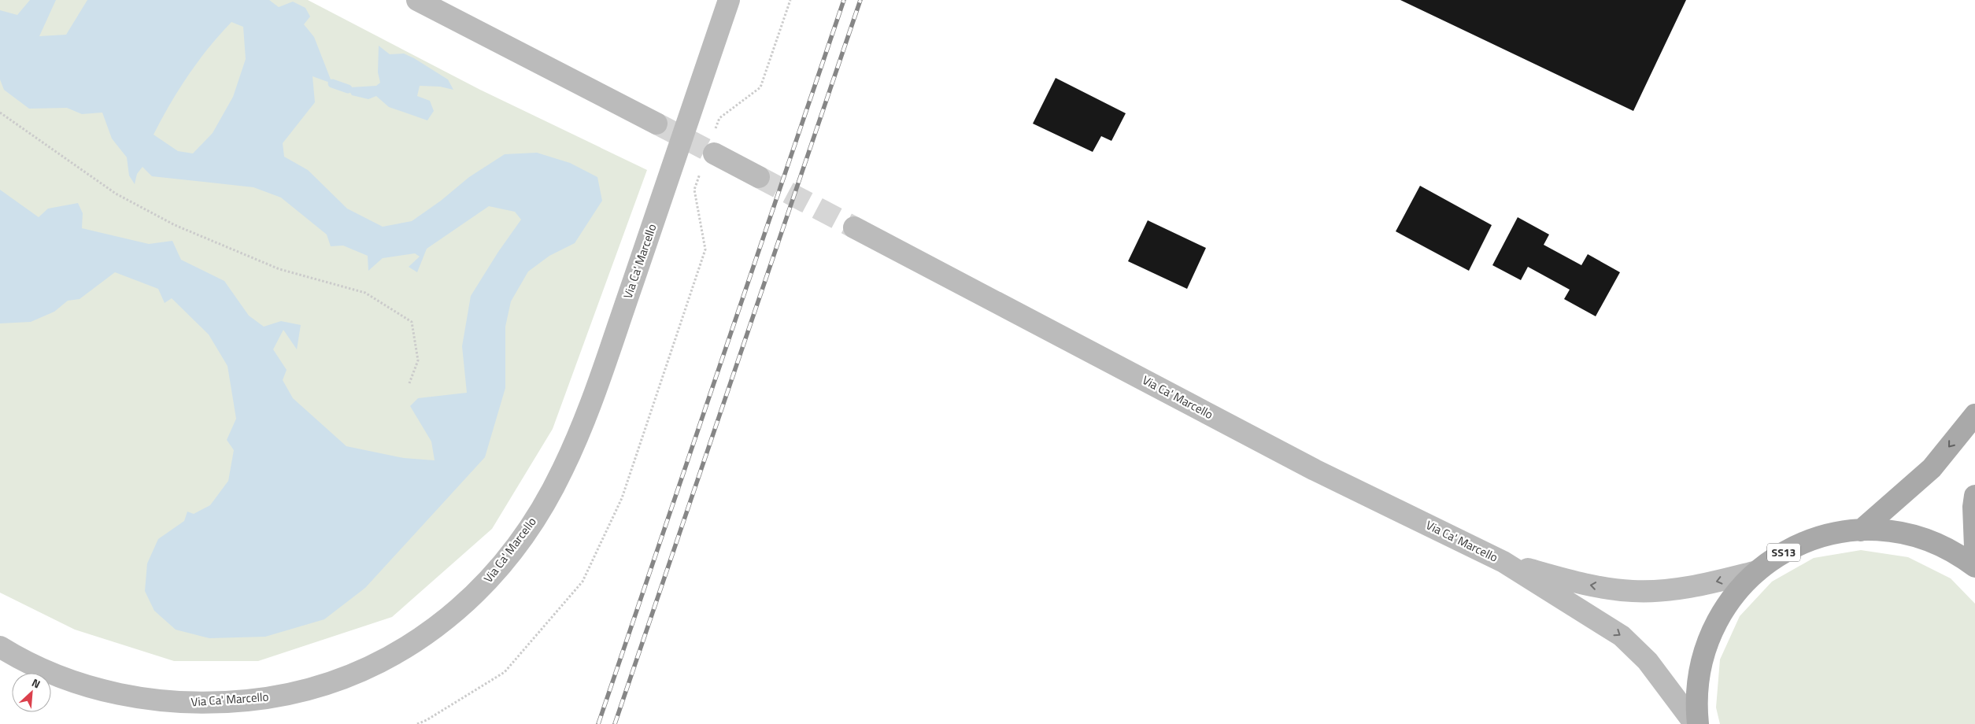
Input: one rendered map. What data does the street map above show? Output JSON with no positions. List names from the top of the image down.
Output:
{
  "streets": {
    "main road": ["Via Ca' Marcello", "SS13"]
  },
  "north": "top right"
}
